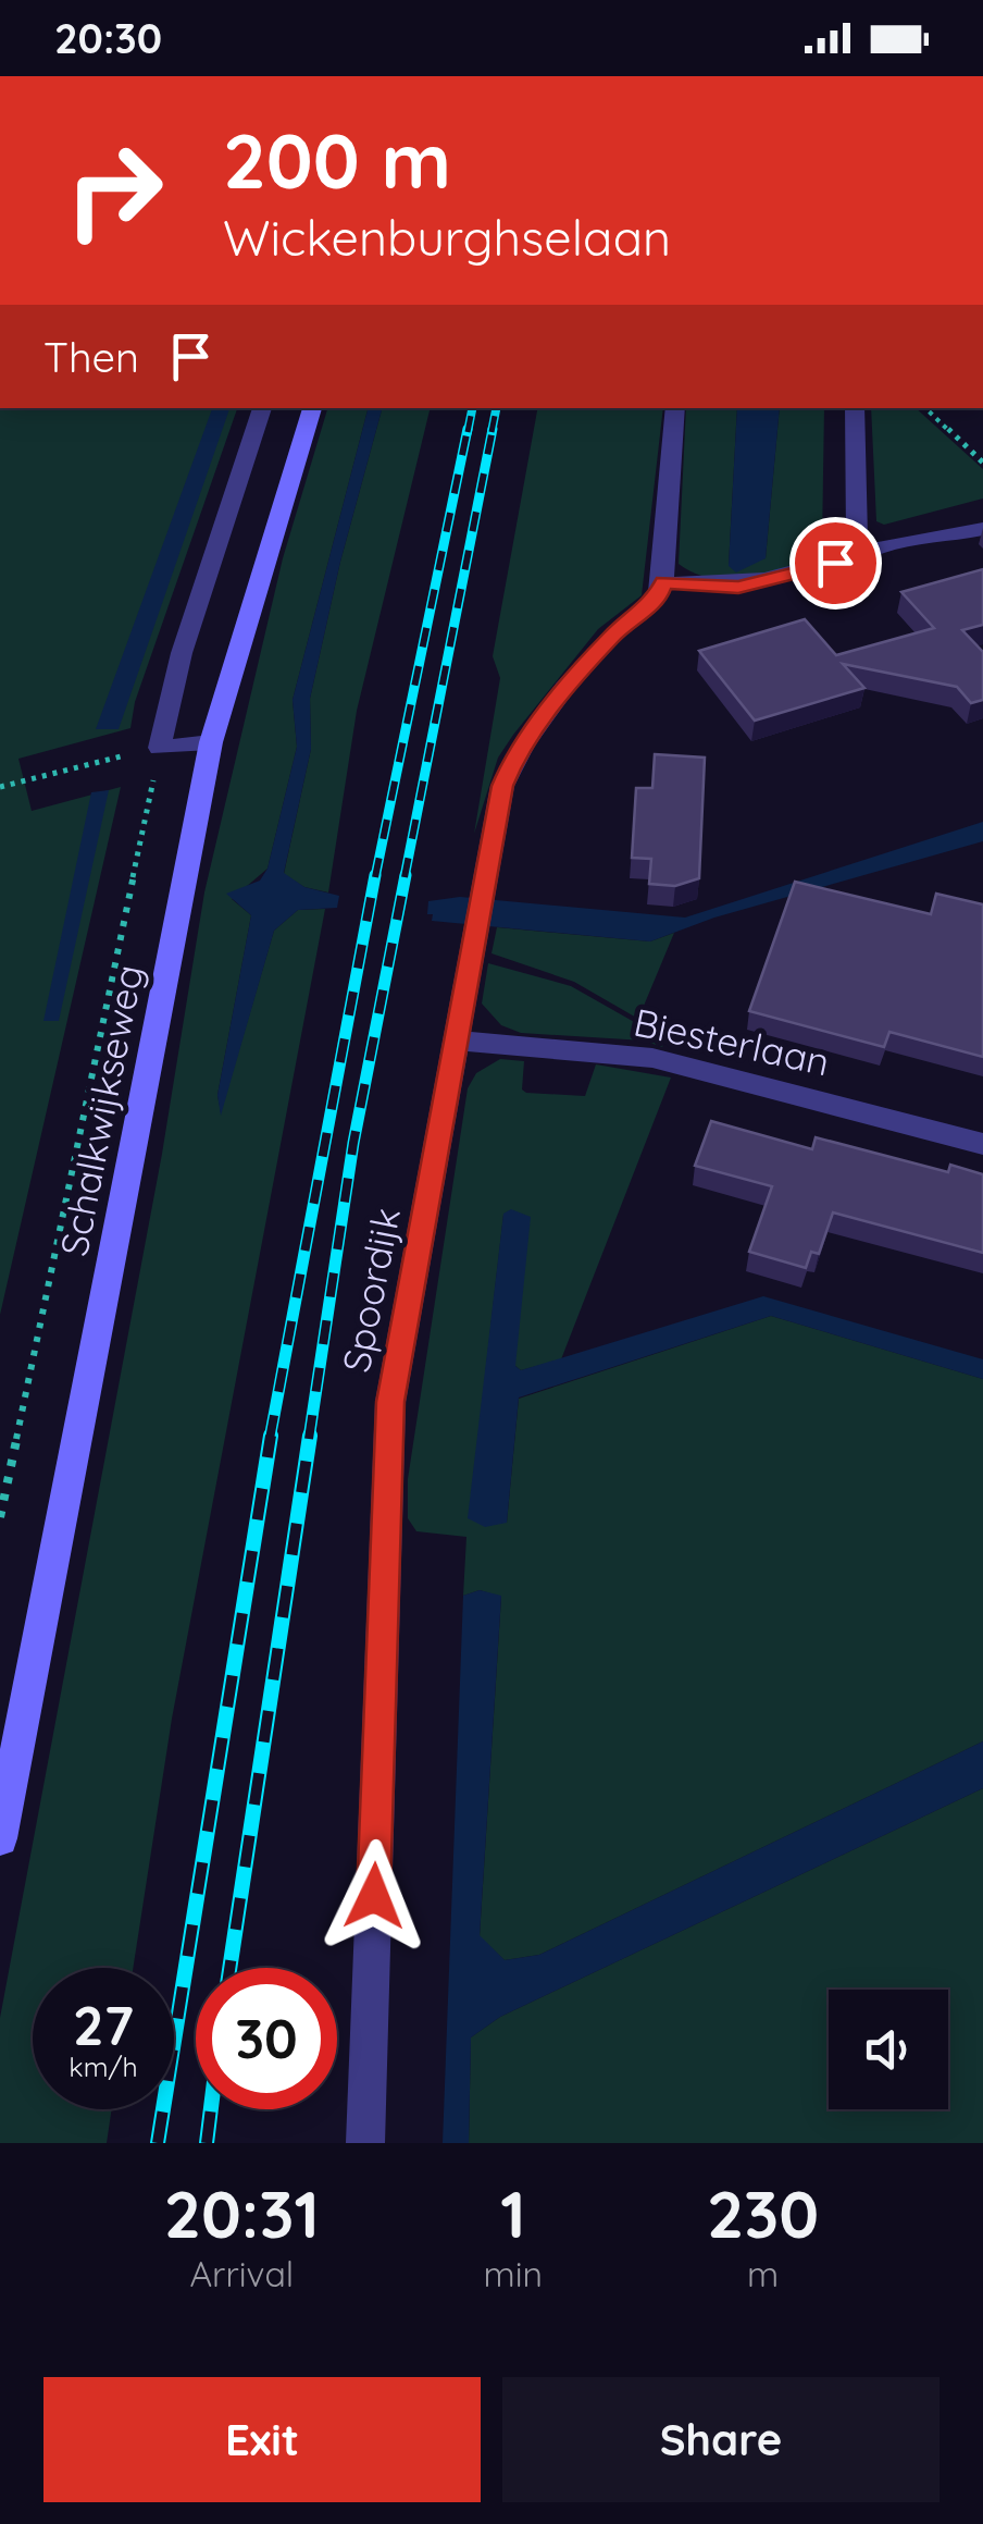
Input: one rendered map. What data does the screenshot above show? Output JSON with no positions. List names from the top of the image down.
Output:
{
  "streets": {
    "street": ["Biesterlaan", "Schalkwijkseweg", "Spoordijk"]
  },
  "crossings": [
    ["Biesterlaan", "Spoordijk"]
  ],
  "page": {
    "status": "20:30",
    "turn": ["200 m", "Wickenburghselaan"],
    "then": "Then",
    "speed": "27 km/h",
    "limit": "30",
    "eta": [
      "20:31",
      "Arrival",
      "1",
      "min",
      "230",
      "m"
    ],
    "buttons": ["Exit", "Share"]
  }
}
